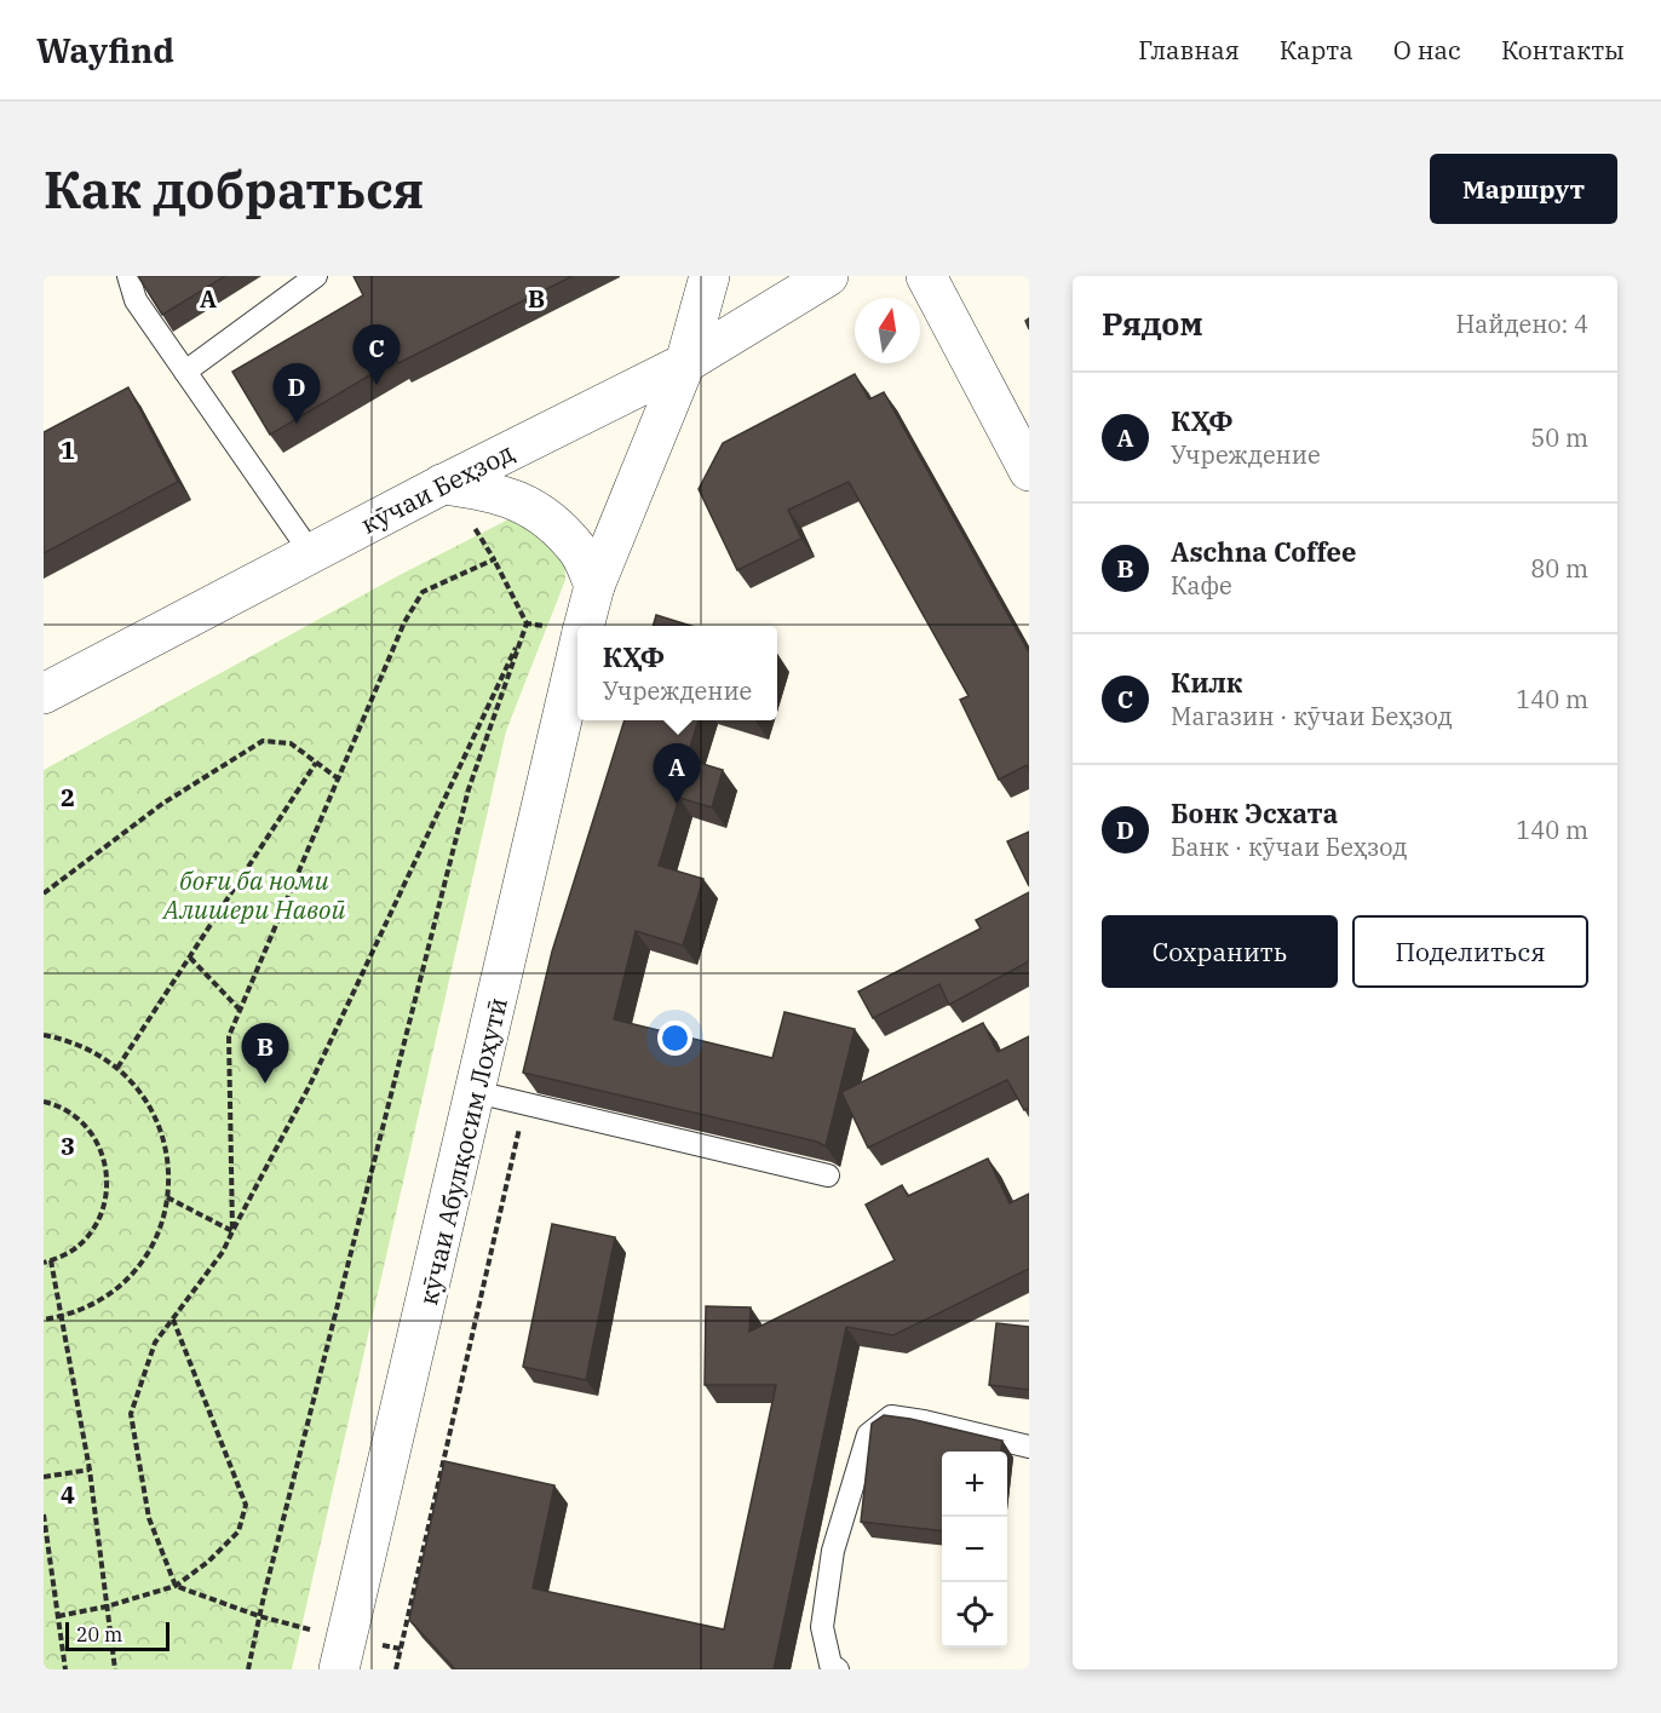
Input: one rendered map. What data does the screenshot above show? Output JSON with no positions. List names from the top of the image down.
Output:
{
  "streets": {
    "street": ["кӯчаи Беҳзод", "кӯчаи Абулқосим Лоҳутӣ"]
  },
  "crossings": [
    ["кӯчаи Беҳзод", "кӯчаи Абулқосим Лоҳутӣ"]
  ],
  "parks": ["боғи ба номи Алишери Навоӣ"],
  "scale_bar": "20 m",
  "north": "top",
  "page": {
    "header": "Wayfind",
    "nav": [
      "Главная",
      "Карта",
      "О нас",
      "Контакты"
    ],
    "buttons": [
      "Маршрут",
      ["Сохранить", "Поделиться"]
    ],
    "title": "Как добраться",
    "heading": ["Рядом", "Найдено: 4"],
    "pins": [
      "C",
      "D",
      "A",
      "B"
    ],
    "list": [
      {
        "mark": "A",
        "name": "КҲФ",
        "note": "Учреждение",
        "value": "50 m"
      },
      {
        "mark": "B",
        "name": "Aschna Coffee",
        "note": "Кафе",
        "value": "80 m"
      },
      {
        "mark": "C",
        "name": "Килк",
        "note": "Магазин · кӯчаи Беҳзод",
        "value": "140 m"
      },
      {
        "mark": "D",
        "name": "Бонк Эсхата",
        "note": "Банк · кӯчаи Беҳзод",
        "value": "140 m"
      }
    ],
    "popup": ["КҲФ", "Учреждение"],
    "map_buttons": ["+", "−"],
    "scale": "20 m"
  },
  "grid": {
    "columns": ["A", "B"],
    "rows": [
      "1",
      "2",
      "3",
      "4"
    ]
  }
}
